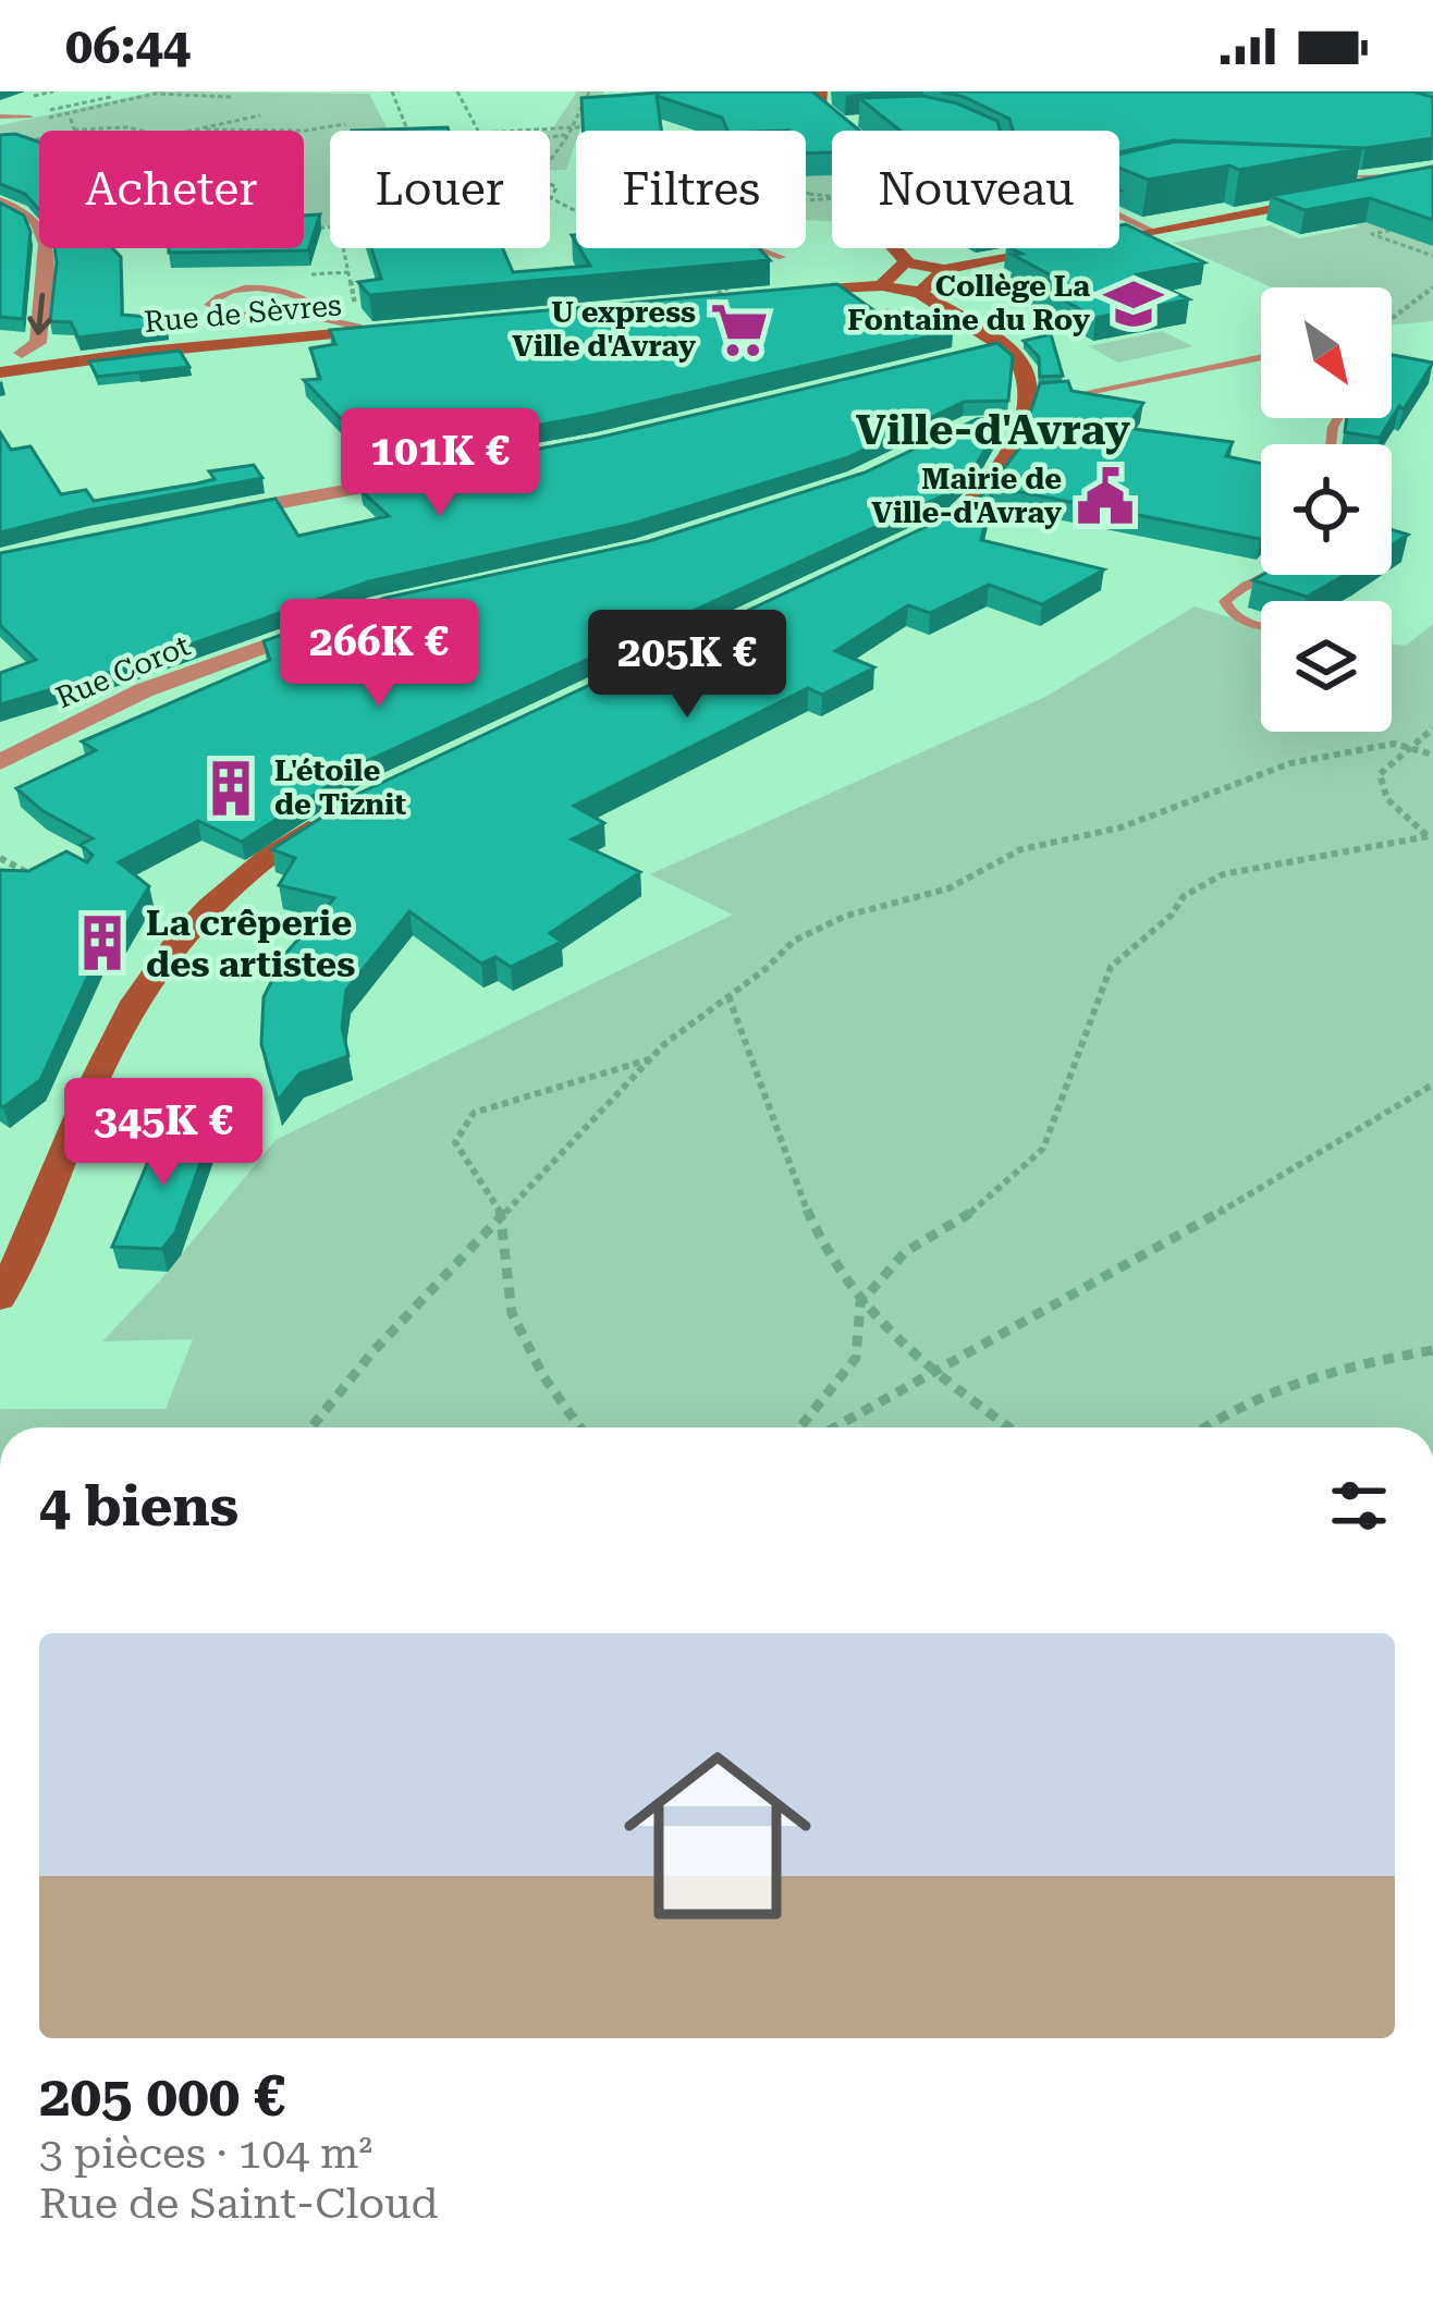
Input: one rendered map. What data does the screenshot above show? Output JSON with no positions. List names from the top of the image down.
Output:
{
  "streets": {
    "main road": ["Rue de Sèvres"],
    "street": ["Rue Corot"]
  },
  "districts": ["Ville-d'Avray"],
  "places": {
    "school or university": ["Collège La Fontaine du Roy"],
    "supermarket": ["U express Ville d'Avray"],
    "public building": ["Mairie de Ville-d'Avray"],
    "building": ["L'étoile de Tiznit", "La crêperie des artistes"]
  },
  "north": "bottom right",
  "page": {
    "status": "06:44",
    "chip": [
      "Acheter",
      "Louer",
      "Filtres",
      "Nouveau"
    ],
    "price": [
      "101K €",
      "266K €",
      "205K €",
      "345K €"
    ],
    "heading": "4 biens",
    "list": [
      {
        "name": "205 000 €",
        "note": "3 pièces · 104 m² · Rue de Saint-Cloud"
      }
    ]
  }
}
